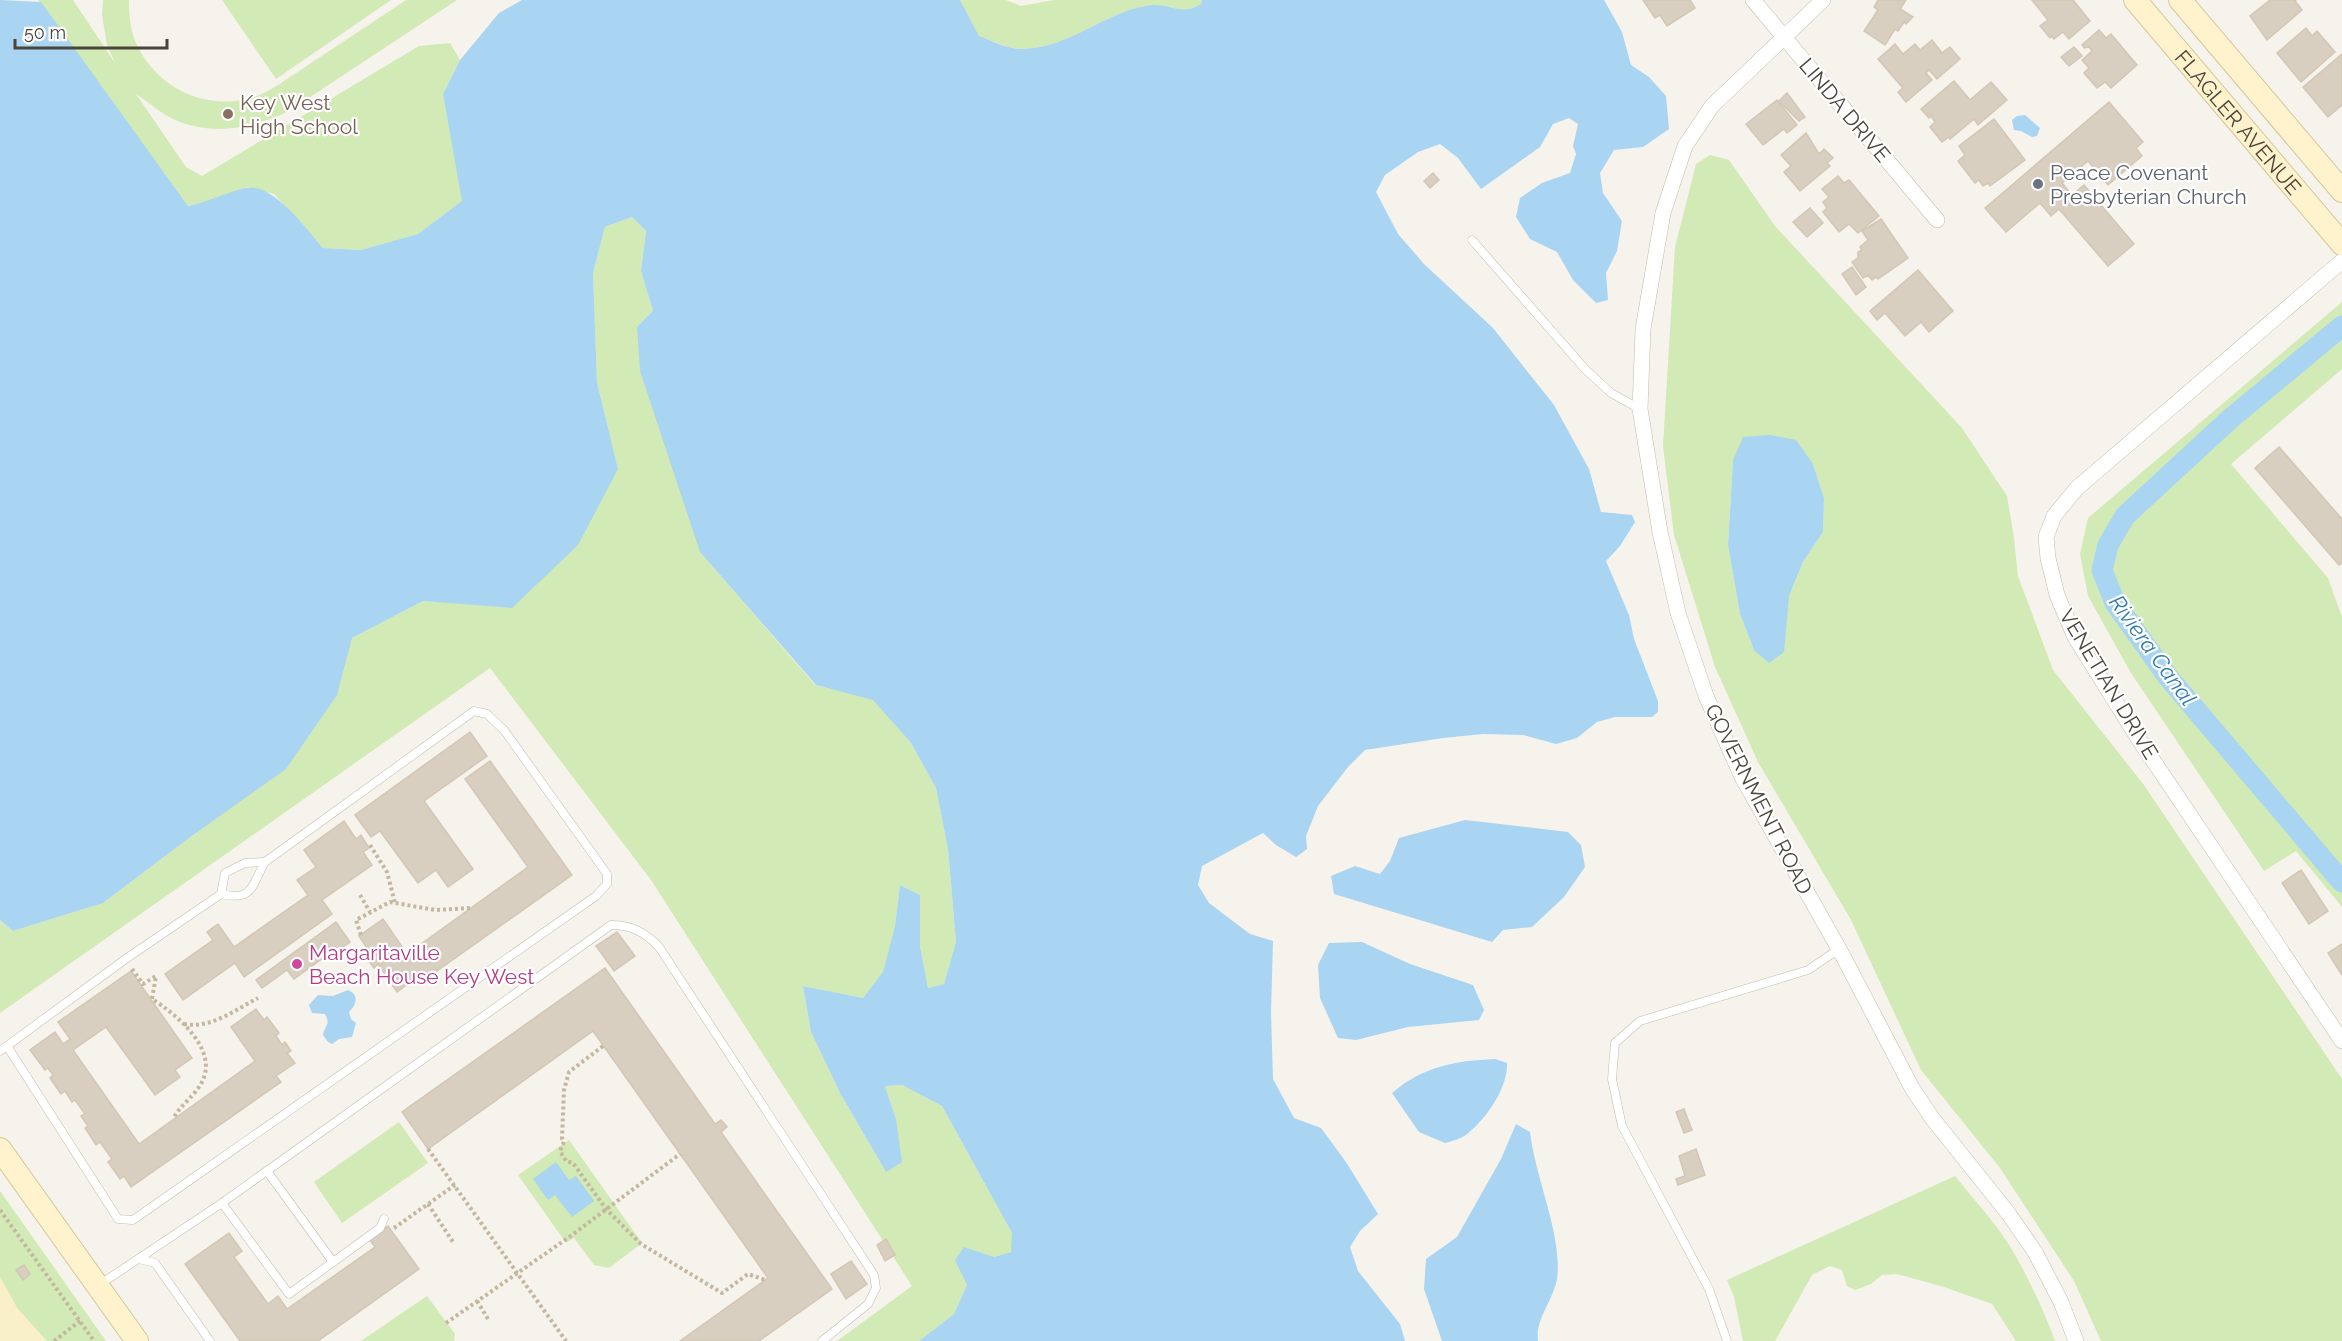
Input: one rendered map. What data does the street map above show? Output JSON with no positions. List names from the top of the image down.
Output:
{
  "streets": {
    "main road": ["FLAGLER AVENUE"],
    "street": ["LINDA DRIVE", "VENETIAN DRIVE", "GOVERNMENT ROAD"]
  },
  "crossings": [
    ["LINDA DRIVE", "GOVERNMENT ROAD"]
  ],
  "water": ["Riviera Canal"],
  "places": ["Key West High School", "Peace Covenant Presbyterian Church", "Margaritaville Beach House Key West"],
  "scale_bar": "50 m"
}
